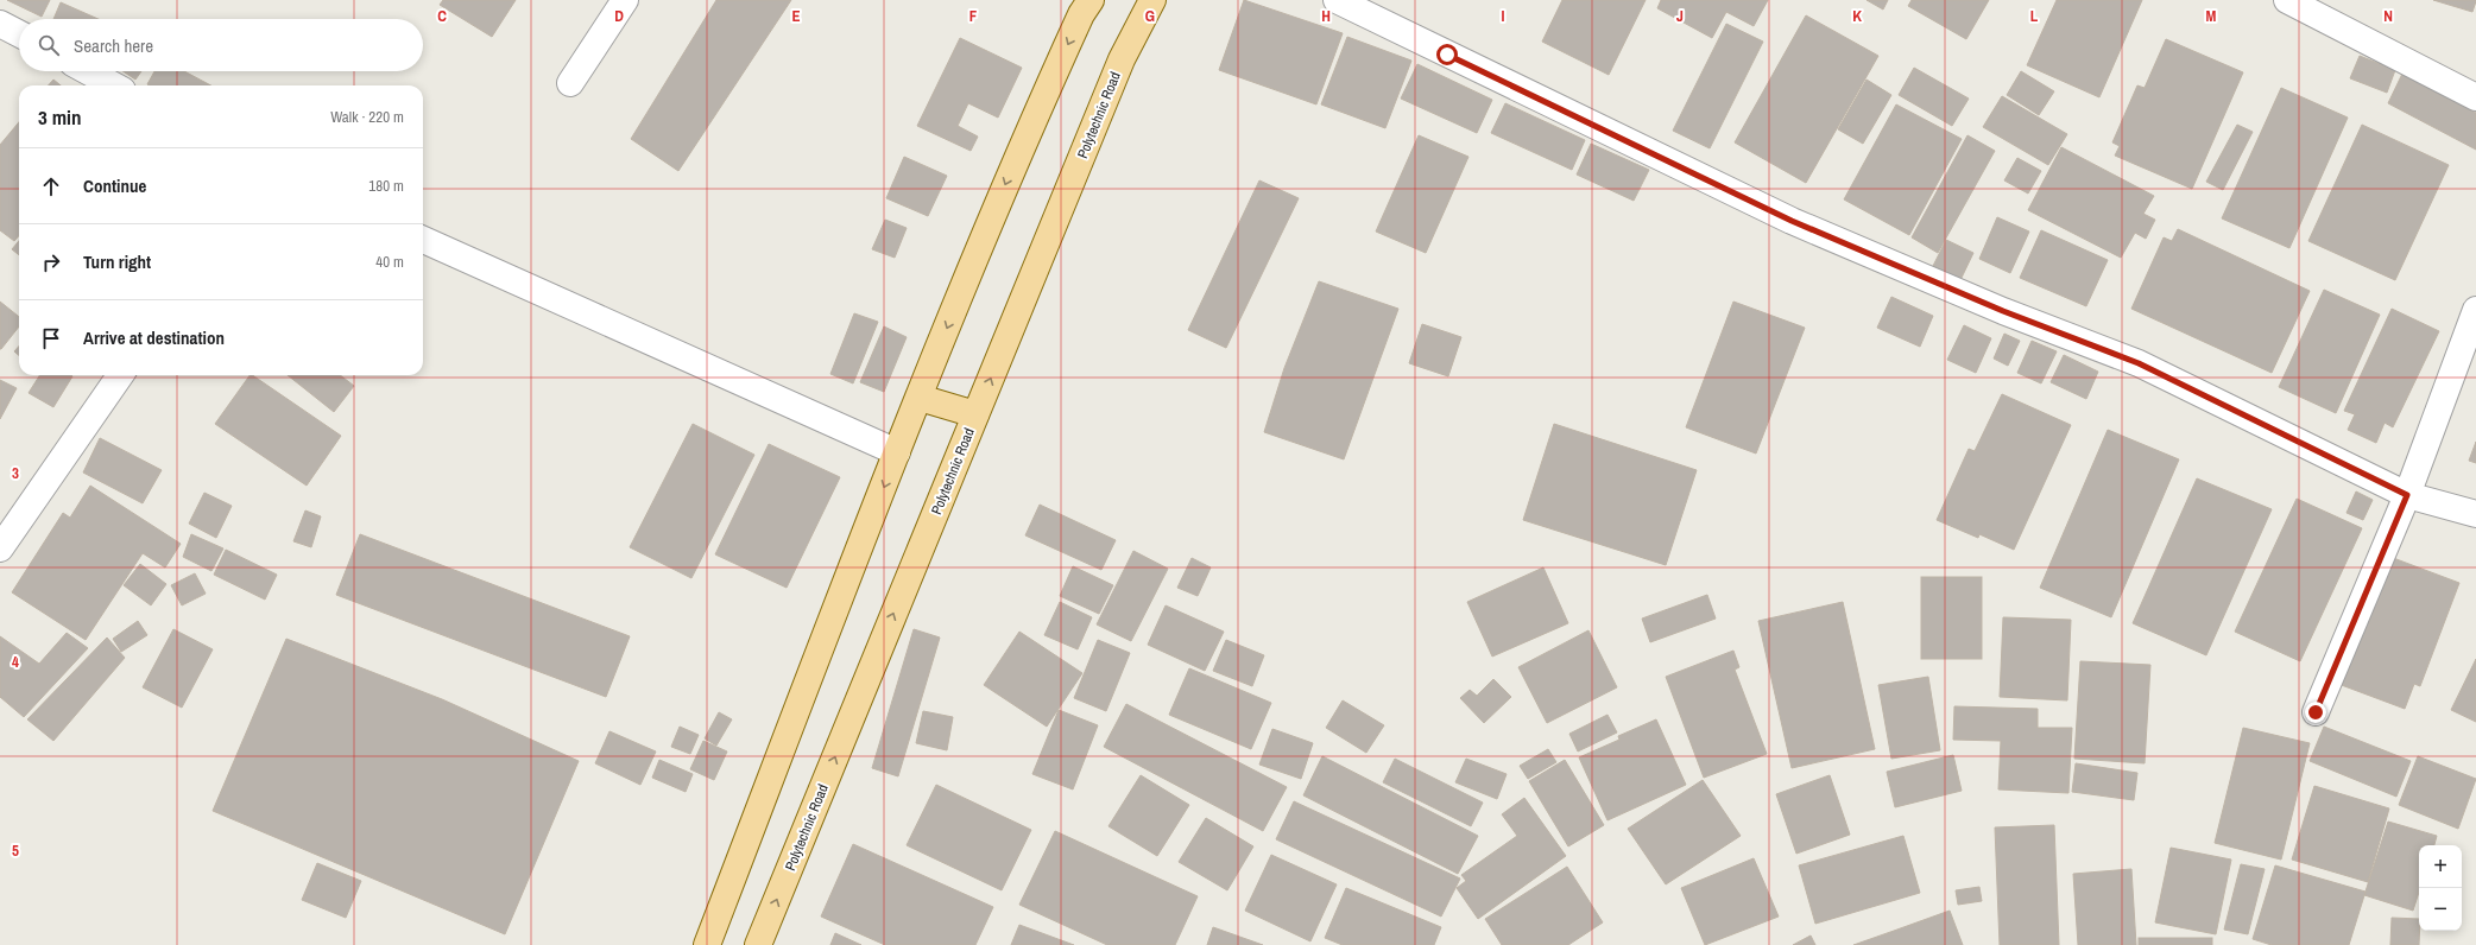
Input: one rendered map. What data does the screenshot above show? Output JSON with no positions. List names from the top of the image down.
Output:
{
  "streets": {
    "main road": ["Polytechnic Road"]
  },
  "page": {
    "search": "Search here",
    "heading": ["3 min", "Walk · 220 m"],
    "list": [
      ["Continue", "180 m"],
      ["Turn right", "40 m"],
      "Arrive at destination"
    ],
    "map_buttons": ["+", "−"]
  },
  "grid": {
    "columns": [
      "C",
      "D",
      "E",
      "F",
      "G",
      "H",
      "I",
      "J",
      "K",
      "L",
      "M",
      "N"
    ],
    "rows": ["3", "4", "5"]
  }
}
